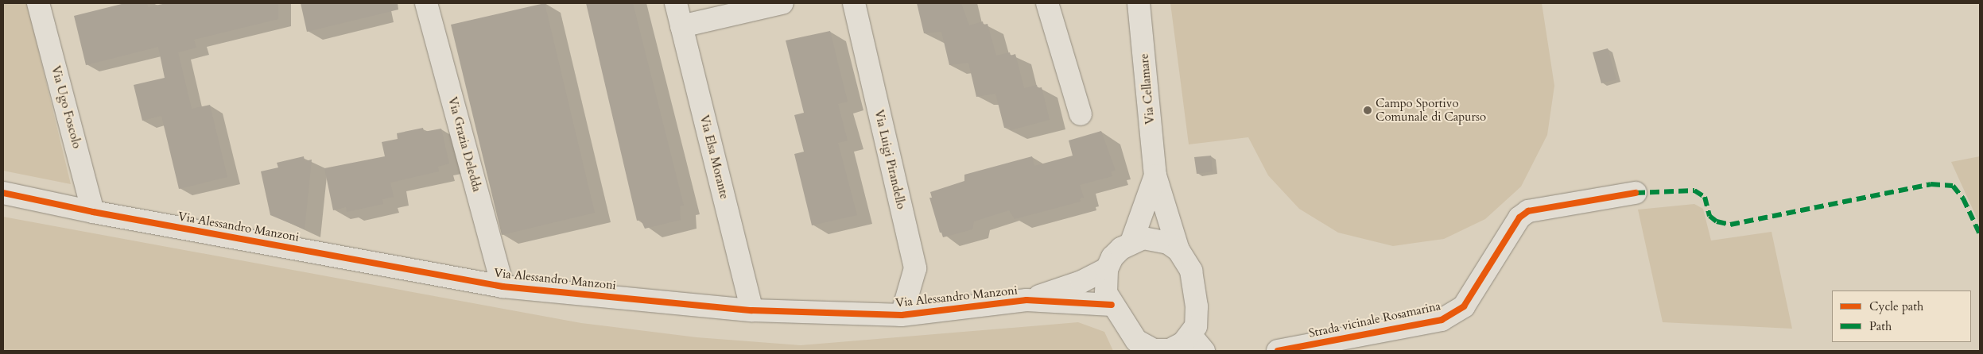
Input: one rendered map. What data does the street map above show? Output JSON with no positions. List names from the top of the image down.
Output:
{
  "streets": {
    "street": [
      "Via Cellamare",
      "Via Ugo Foscolo",
      "Via Grazia Deledda",
      "Via Elsa Morante",
      "Via Luigi Pirandello",
      "Via Alessandro Manzoni",
      "Strada vicinale Rosamarina"
    ]
  },
  "crossings": [
    ["Via Cellamare", "Via Alessandro Manzoni"],
    ["Via Ugo Foscolo", "Via Alessandro Manzoni"],
    ["Via Grazia Deledda", "Via Alessandro Manzoni"],
    ["Via Elsa Morante", "Via Alessandro Manzoni"],
    ["Via Luigi Pirandello", "Via Alessandro Manzoni"]
  ],
  "places": ["Campo Sportivo Comunale di Capurso"],
  "legend": ["Cycle path", "Path"]
}
